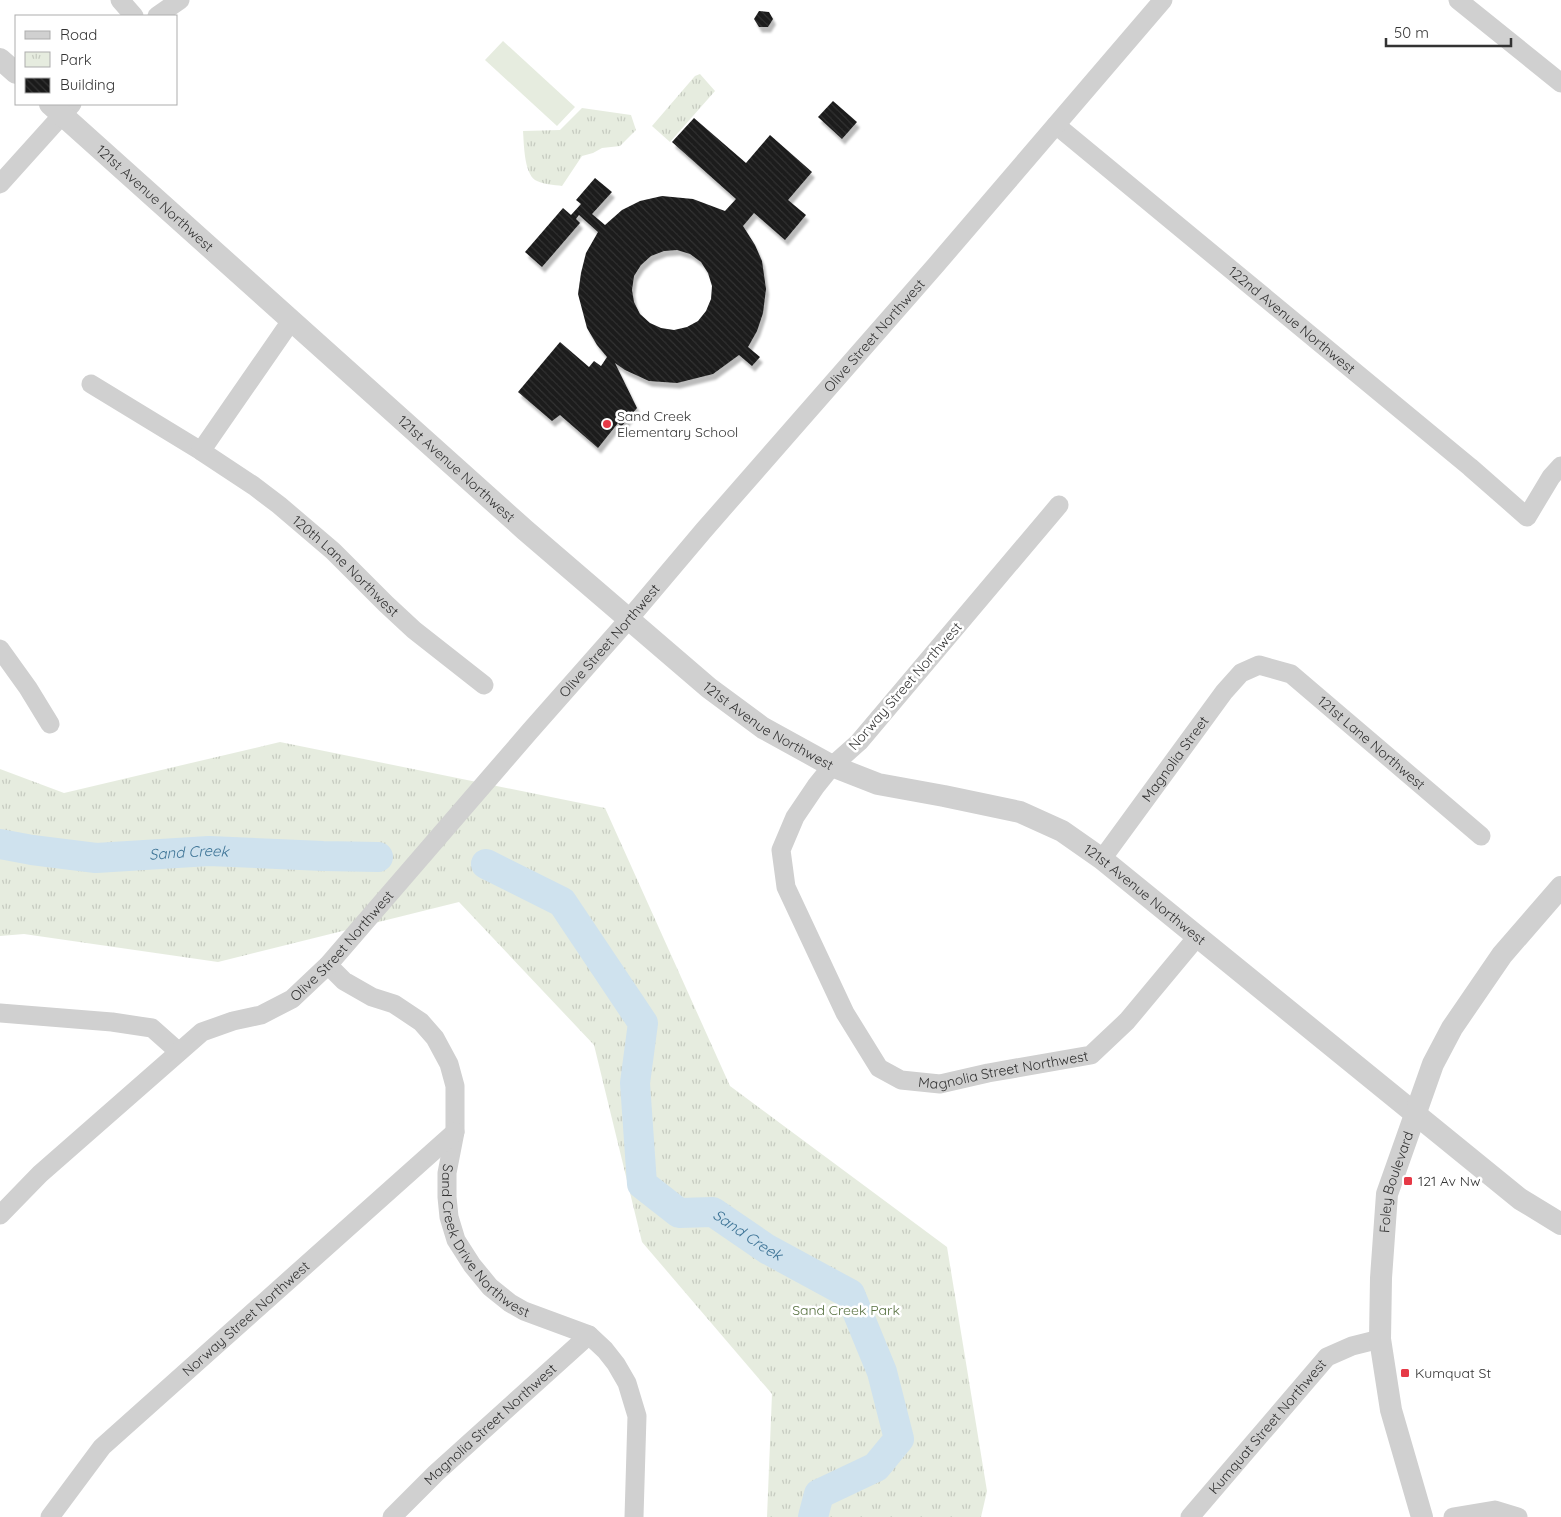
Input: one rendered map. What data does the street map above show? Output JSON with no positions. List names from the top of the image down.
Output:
{
  "streets": {
    "street": [
      "121st Avenue Northwest",
      "122nd Avenue Northwest",
      "Olive Street Northwest",
      "120th Lane Northwest",
      "Norway Street Northwest",
      "121st Lane Northwest",
      "Magnolia Street",
      "Magnolia Street Northwest",
      "Foley Boulevard",
      "Sand Creek Drive Northwest",
      "Kumquat Street Northwest"
    ]
  },
  "crossings": [
    ["121st Avenue Northwest", "Olive Street Northwest"],
    ["121st Avenue Northwest", "Norway Street Northwest"],
    ["121st Avenue Northwest", "Magnolia Street"],
    ["121st Avenue Northwest", "Magnolia Street Northwest"],
    ["121st Avenue Northwest", "Foley Boulevard"],
    ["122nd Avenue Northwest", "Olive Street Northwest"],
    ["Olive Street Northwest", "Sand Creek Drive Northwest"],
    ["Norway Street Northwest", "Magnolia Street Northwest"],
    ["Norway Street Northwest", "Sand Creek Drive Northwest"],
    ["121st Lane Northwest", "Magnolia Street"],
    ["Magnolia Street Northwest", "Sand Creek Drive Northwest"],
    ["Foley Boulevard", "Kumquat Street Northwest"]
  ],
  "water": ["Sand Creek"],
  "parks": ["Sand Creek Park"],
  "places": {
    "other": ["Sand Creek Elementary School"],
    "transit": ["121 Av Nw", "Kumquat St"]
  },
  "legend": ["Road", "Park", "Building"],
  "scale_bar": "50 m"
}
